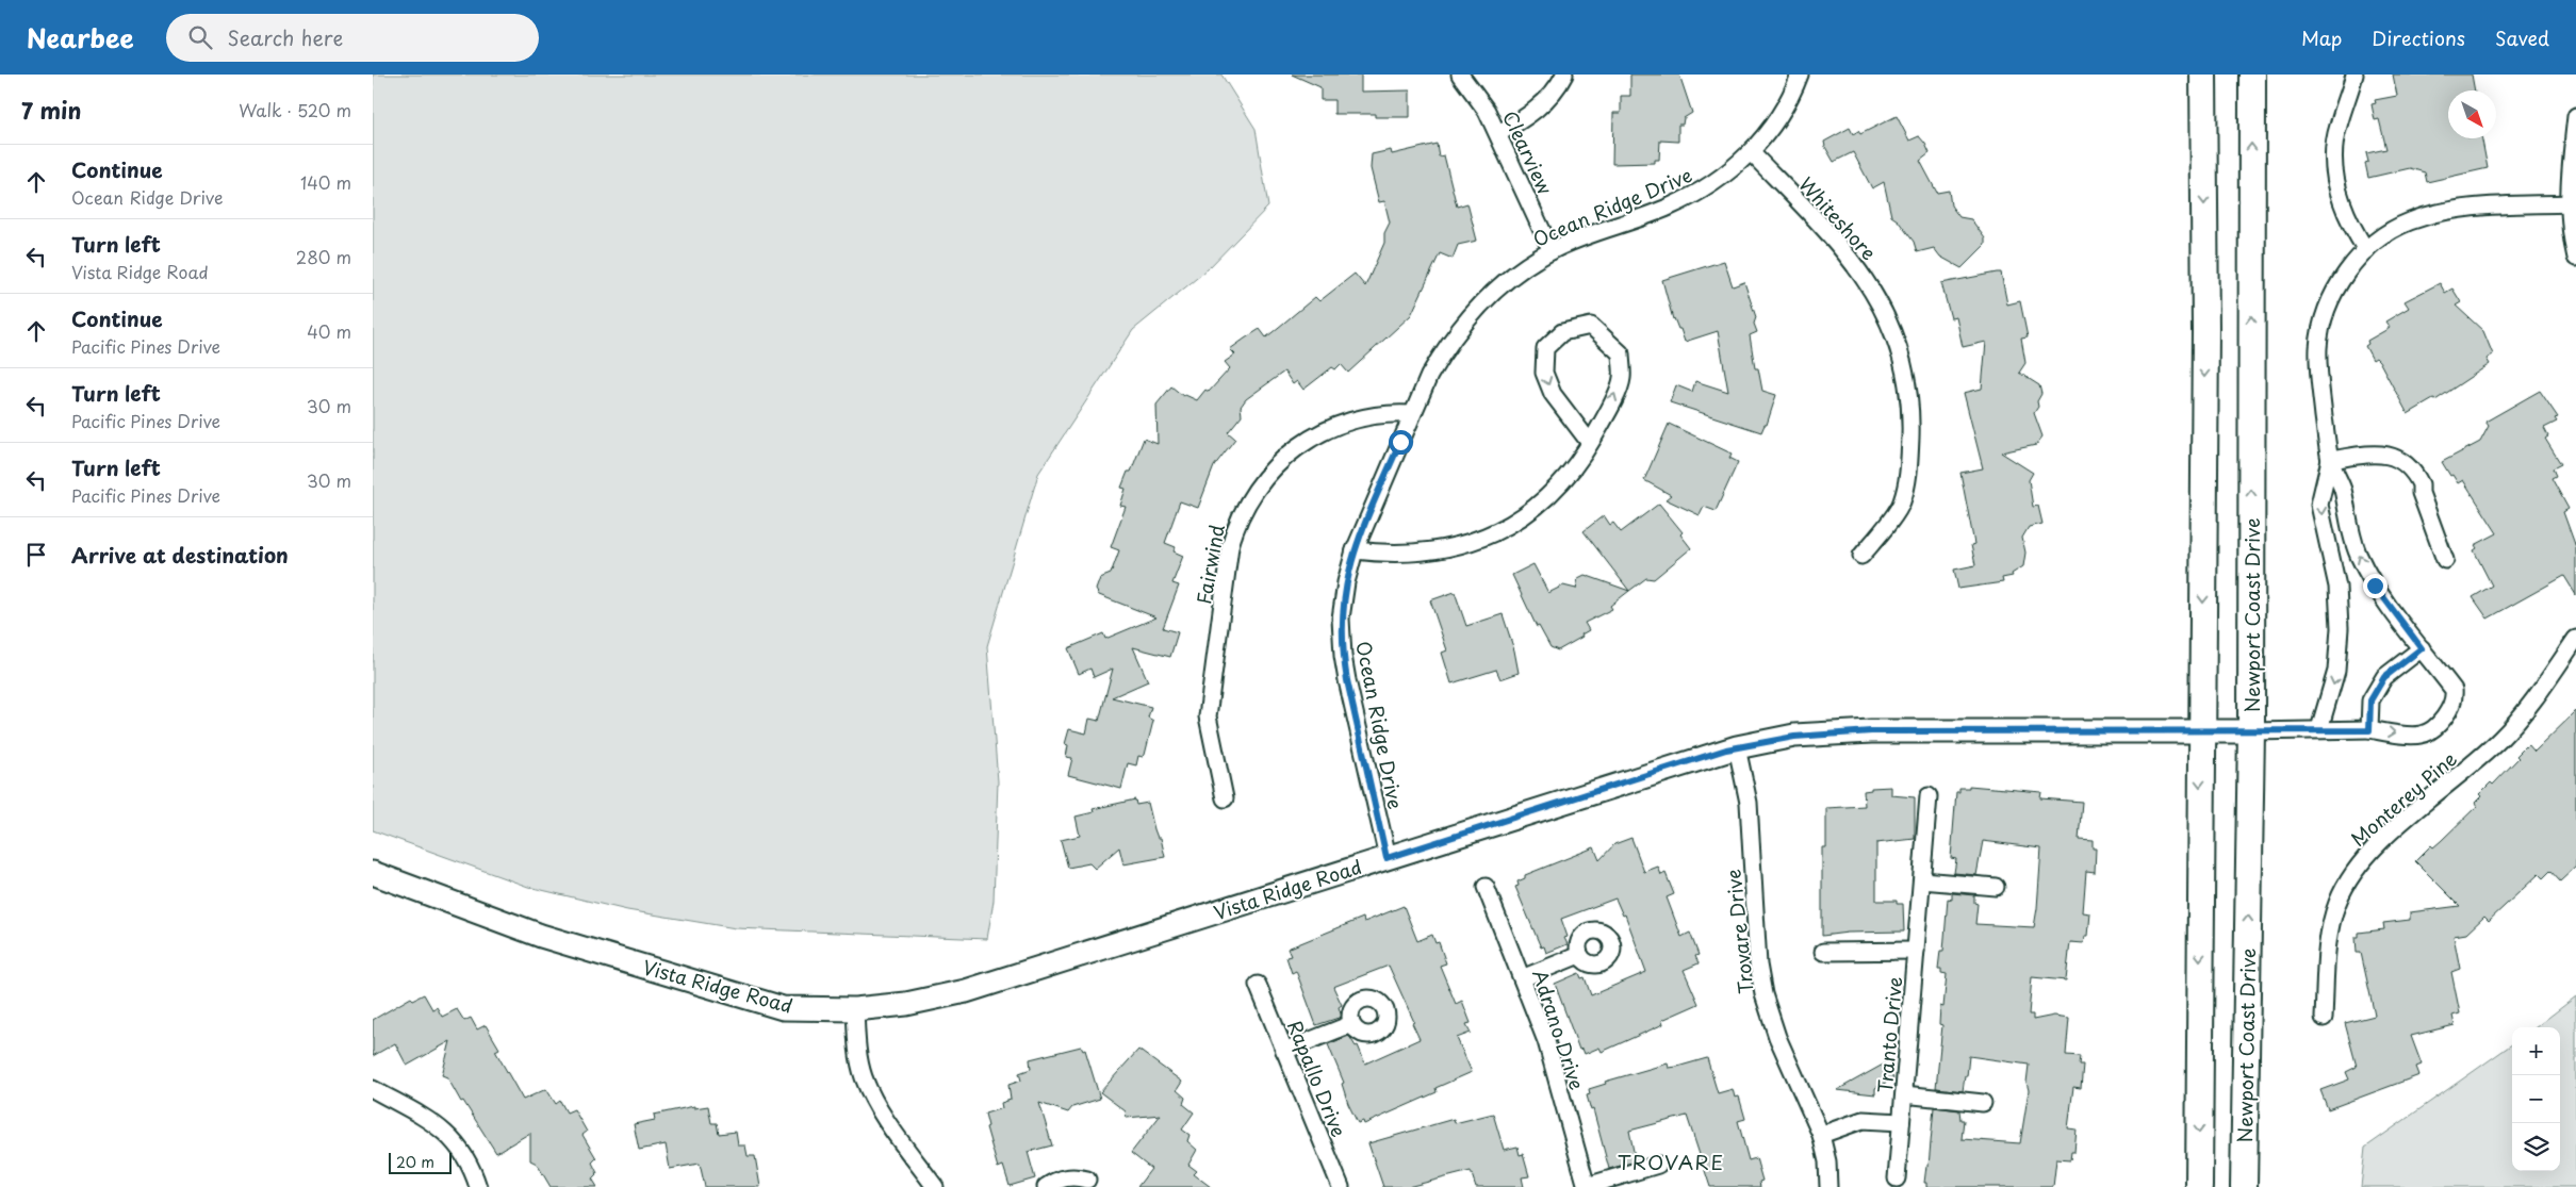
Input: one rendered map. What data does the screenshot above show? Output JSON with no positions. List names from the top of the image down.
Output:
{
  "streets": {
    "main road": ["Newport Coast Drive"],
    "street": [
      "Clearview",
      "Ocean Ridge Drive",
      "Whiteshore",
      "Fairwind",
      "Monterey Pine",
      "Vista Ridge Road",
      "Trovare Drive",
      "Adrano Drive",
      "Tranto Drive",
      "Rapallo Drive"
    ]
  },
  "crossings": [
    ["Clearview", "Ocean Ridge Drive"],
    ["Ocean Ridge Drive", "Whiteshore"],
    ["Ocean Ridge Drive", "Fairwind"],
    ["Ocean Ridge Drive", "Vista Ridge Road"],
    ["Newport Coast Drive", "Vista Ridge Road"],
    ["Vista Ridge Road", "Trovare Drive"],
    ["Trovare Drive", "Tranto Drive"]
  ],
  "districts": ["TROVARE"],
  "scale_bar": "20 m",
  "north": "bottom right",
  "page": {
    "header": "Nearbee",
    "search": "Search here",
    "nav": ["Map", "Directions", "Saved"],
    "heading": ["7 min", "Walk · 520 m"],
    "list": [
      ["Continue", "Ocean Ridge Drive", "140 m"],
      ["Turn left", "Vista Ridge Road", "280 m"],
      ["Continue", "Pacific Pines Drive", "40 m"],
      ["Turn left", "Pacific Pines Drive", "30 m"],
      ["Turn left", "Pacific Pines Drive", "30 m"],
      "Arrive at destination"
    ],
    "map_buttons": ["+", "−"],
    "scale": "20 m"
  }
}
